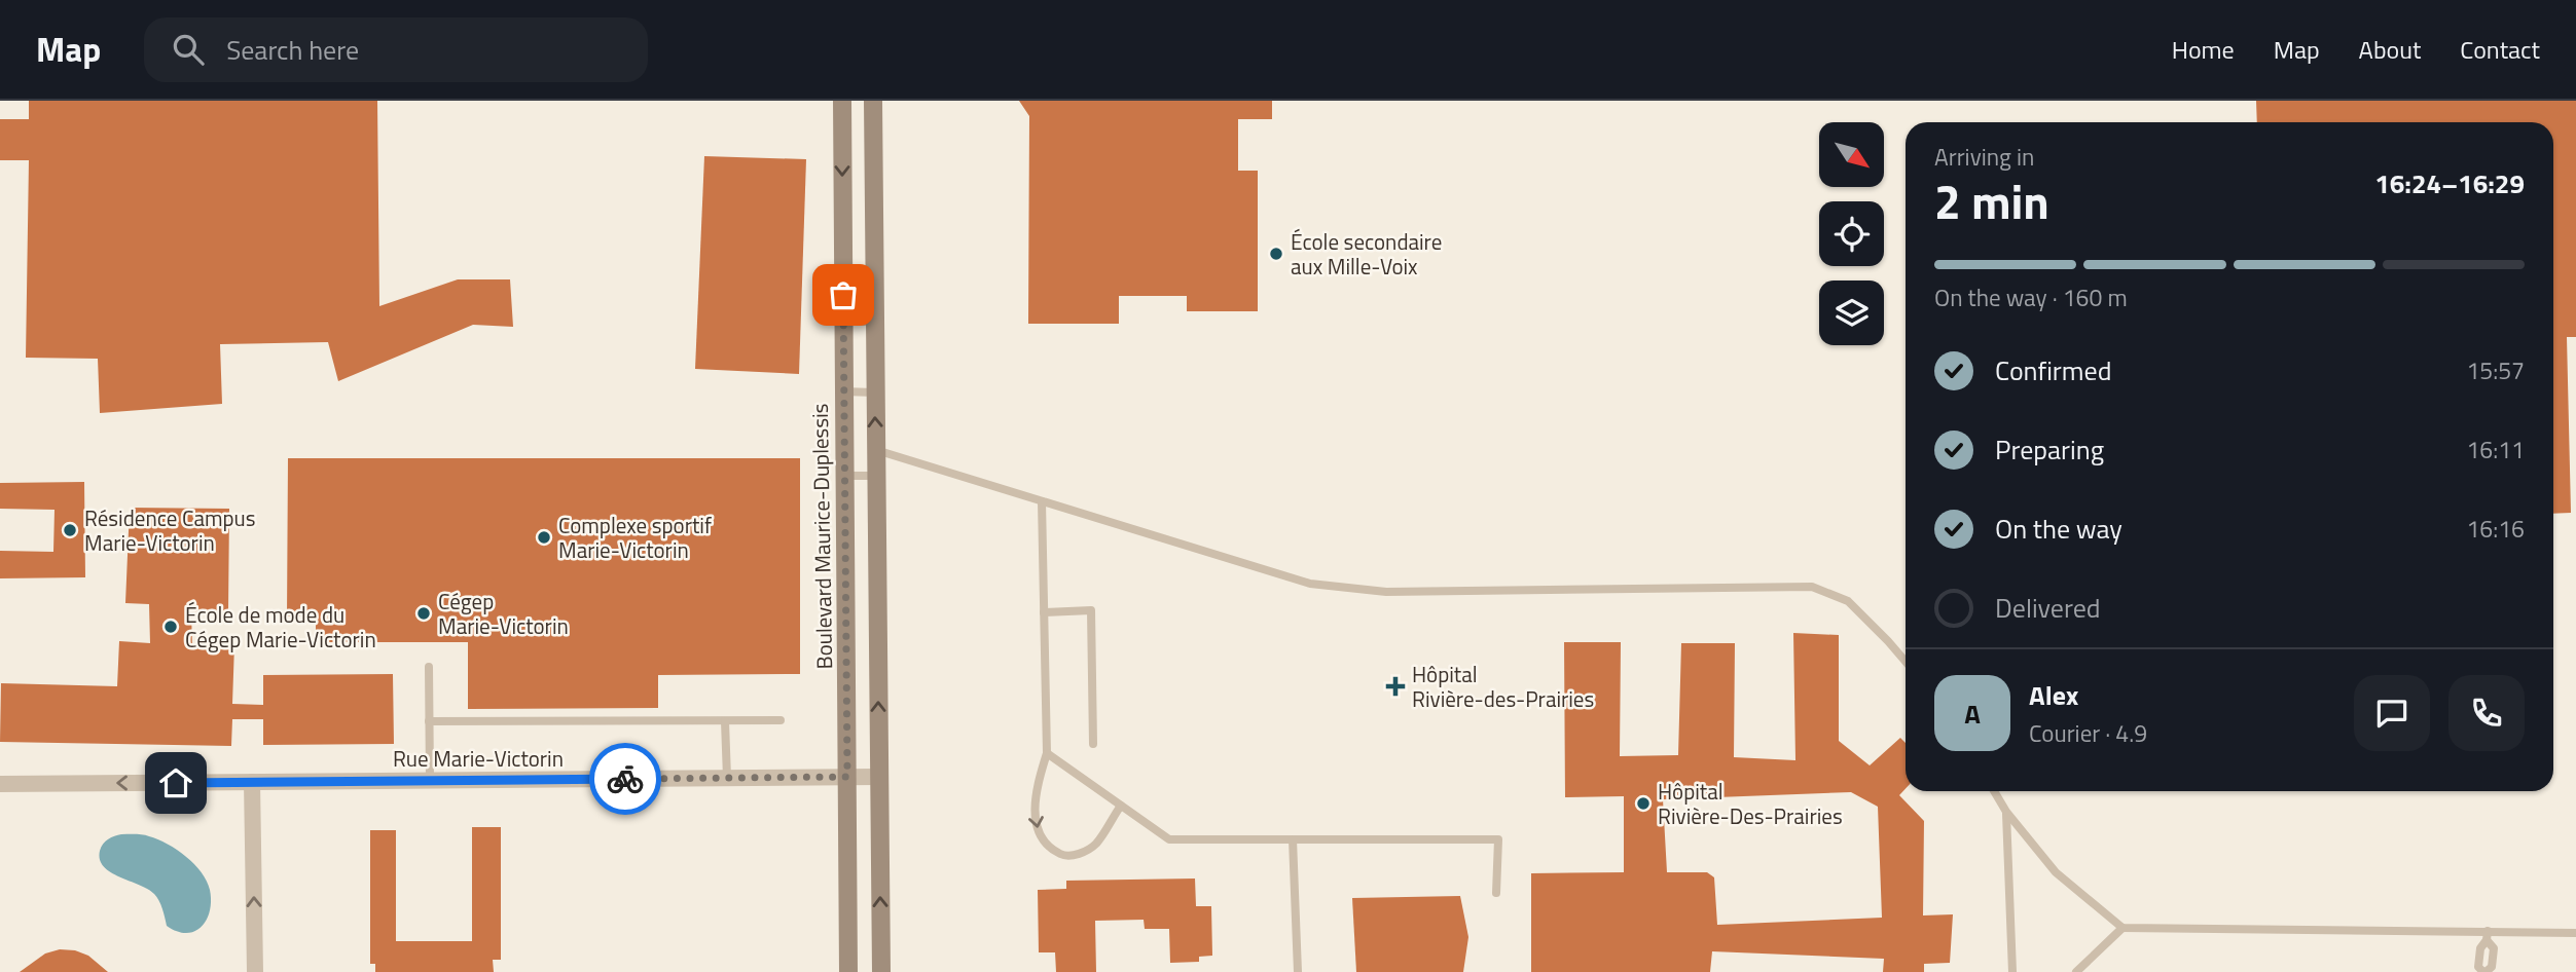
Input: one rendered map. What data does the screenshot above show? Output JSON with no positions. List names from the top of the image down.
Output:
{
  "streets": {
    "street": ["Boulevard Maurice-Duplessis", "Rue Marie-Victorin"]
  },
  "crossings": [
    ["Boulevard Maurice-Duplessis", "Rue Marie-Victorin"]
  ],
  "places": {
    "other": [
      "École secondaire aux Mille-Voix",
      "Résidence Campus Marie-Victorin",
      "Complexe sportif Marie-Victorin",
      "Cégep Marie-Victorin",
      "École de mode du Cégep Marie-Victorin",
      "Hôpital Rivière-Des-Prairies"
    ],
    "health": ["Hôpital Rivière-des-Prairies"]
  },
  "north": "bottom right",
  "page": {
    "header": "Map",
    "search": "Search here",
    "nav": [
      "Home",
      "Map",
      "About",
      "Contact"
    ],
    "heading": ["2 min", "Arriving in", "16:24–16:29"],
    "panel": ["Alex", "Courier · 4.9"],
    "bar": "On the way · 160 m",
    "list": [
      ["Confirmed", "15:57"],
      ["Preparing", "16:11"],
      ["On the way", "16:16"],
      "Delivered"
    ],
    "round": "A"
  }
}
